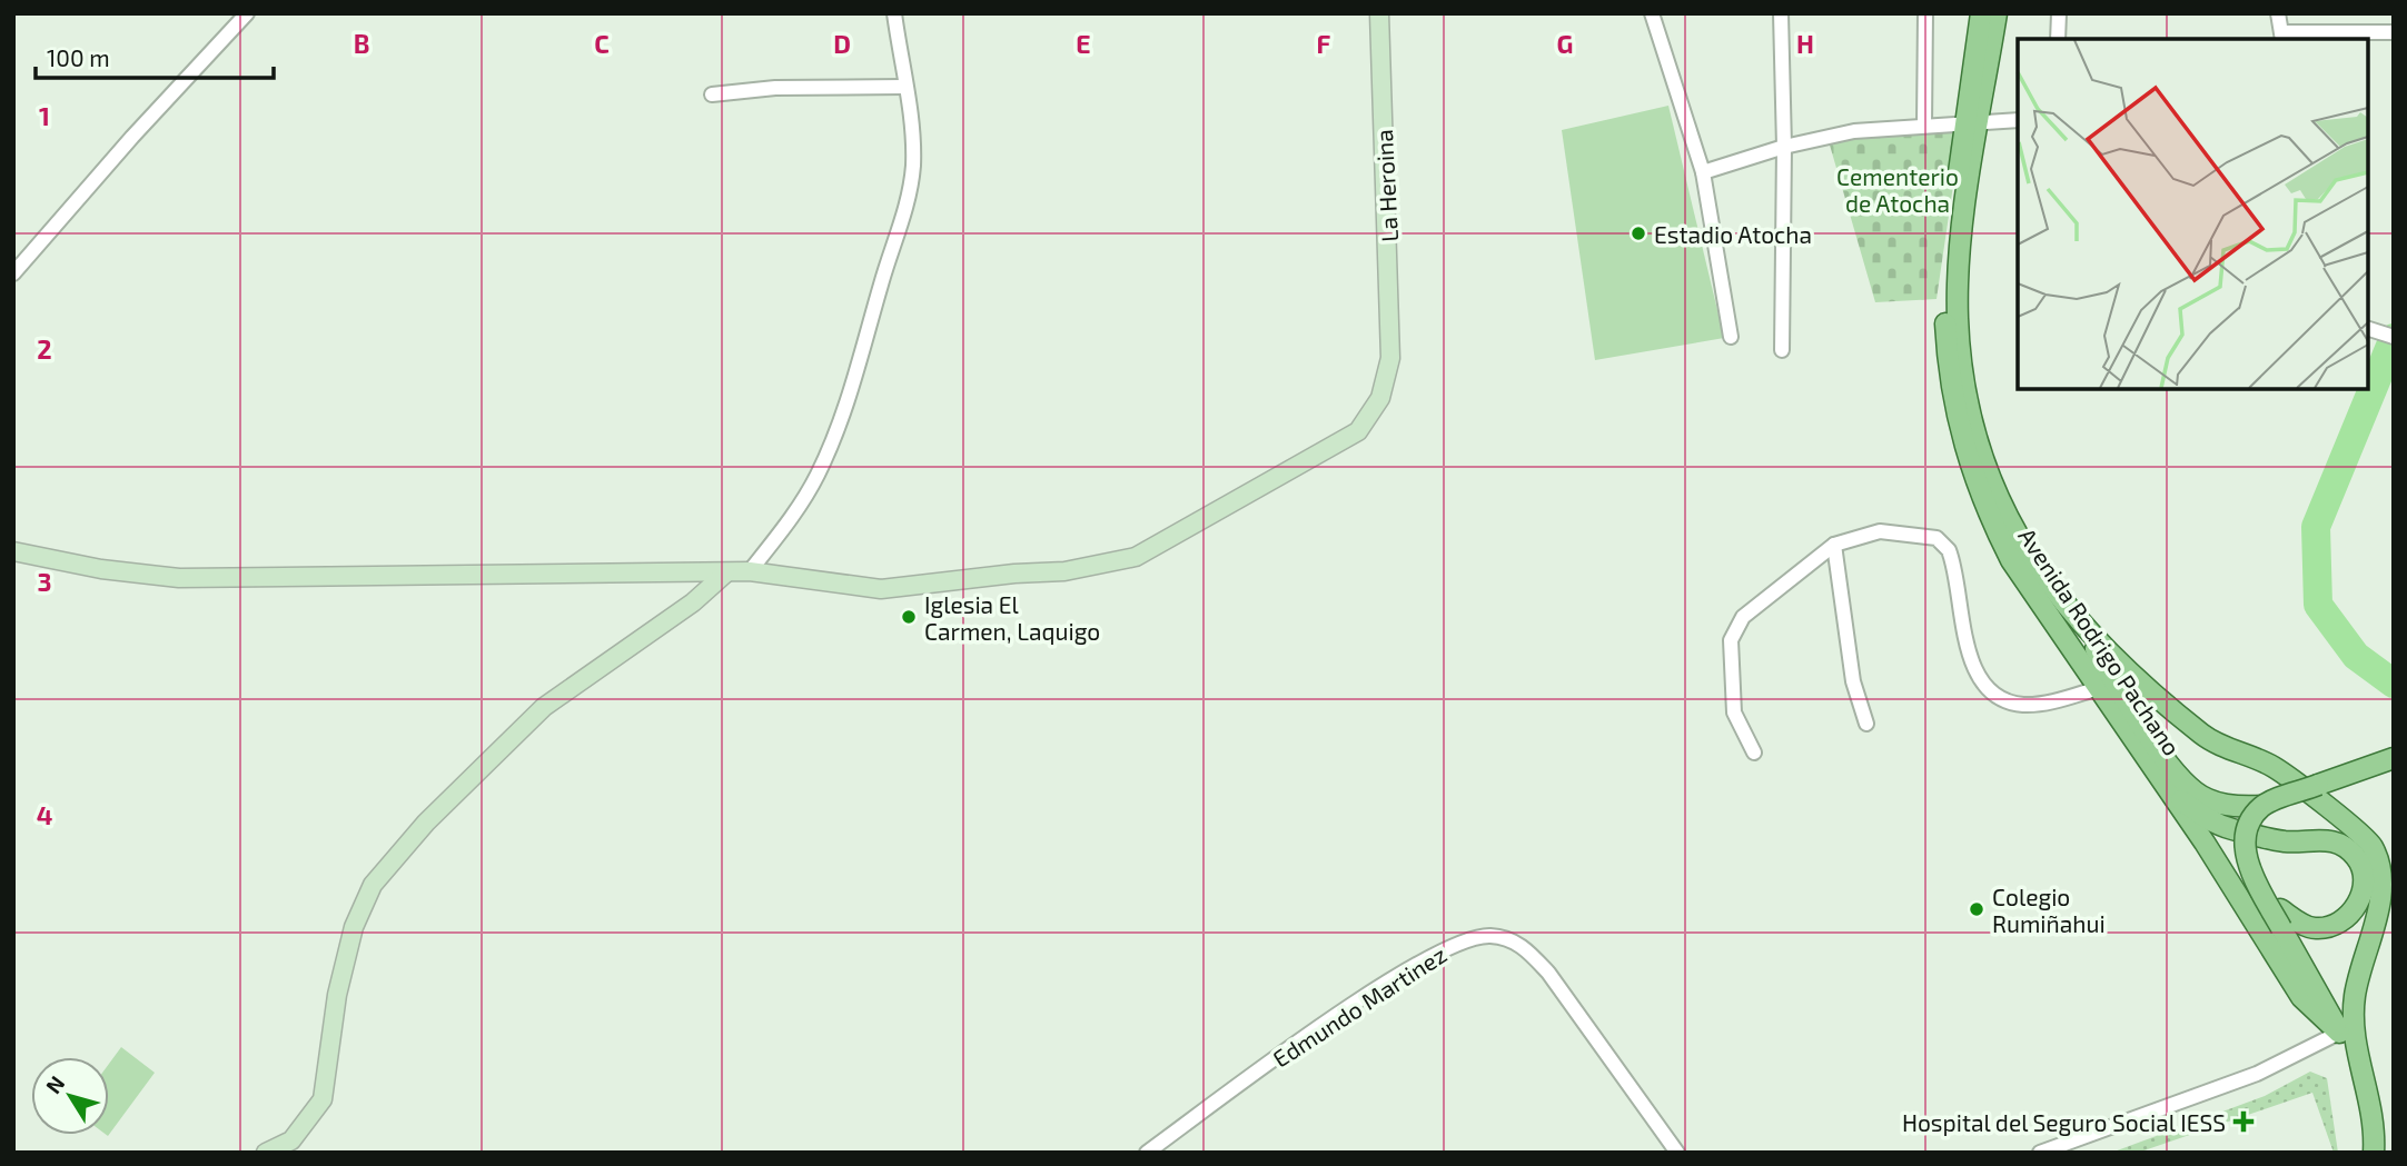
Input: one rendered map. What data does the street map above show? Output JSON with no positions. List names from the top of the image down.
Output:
{
  "streets": {
    "main road": ["Avenida Rodrigo Pachano"],
    "street": ["La Heroina", "Edmundo Martinez"]
  },
  "parks": ["Cementerio de Atocha"],
  "places": {
    "other": ["Estadio Atocha", "Iglesia El Carmen, Laquigo", "Colegio Rumiñahui"],
    "health": ["Hospital del Seguro Social IESS"]
  },
  "scale_bar": "100 m",
  "north": "top left",
  "grid": {
    "columns": [
      "B",
      "C",
      "D",
      "E",
      "F",
      "G",
      "H"
    ],
    "rows": [
      "1",
      "2",
      "3",
      "4"
    ]
  }
}
